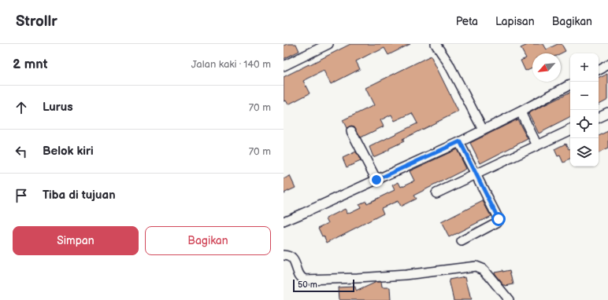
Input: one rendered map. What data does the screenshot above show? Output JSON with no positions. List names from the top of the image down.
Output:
{
  "scale_bar": "50 m",
  "north": "bottom left",
  "page": {
    "header": "Strollr",
    "nav": ["Peta", "Lapisan", "Bagikan"],
    "heading": ["2 mnt", "Jalan kaki · 140 m"],
    "map_buttons": ["+", "−"],
    "list": [
      ["Lurus", "70 m"],
      ["Belok kiri", "70 m"],
      "Tiba di tujuan"
    ],
    "buttons": ["Simpan", "Bagikan"],
    "scale": "50 m"
  }
}
